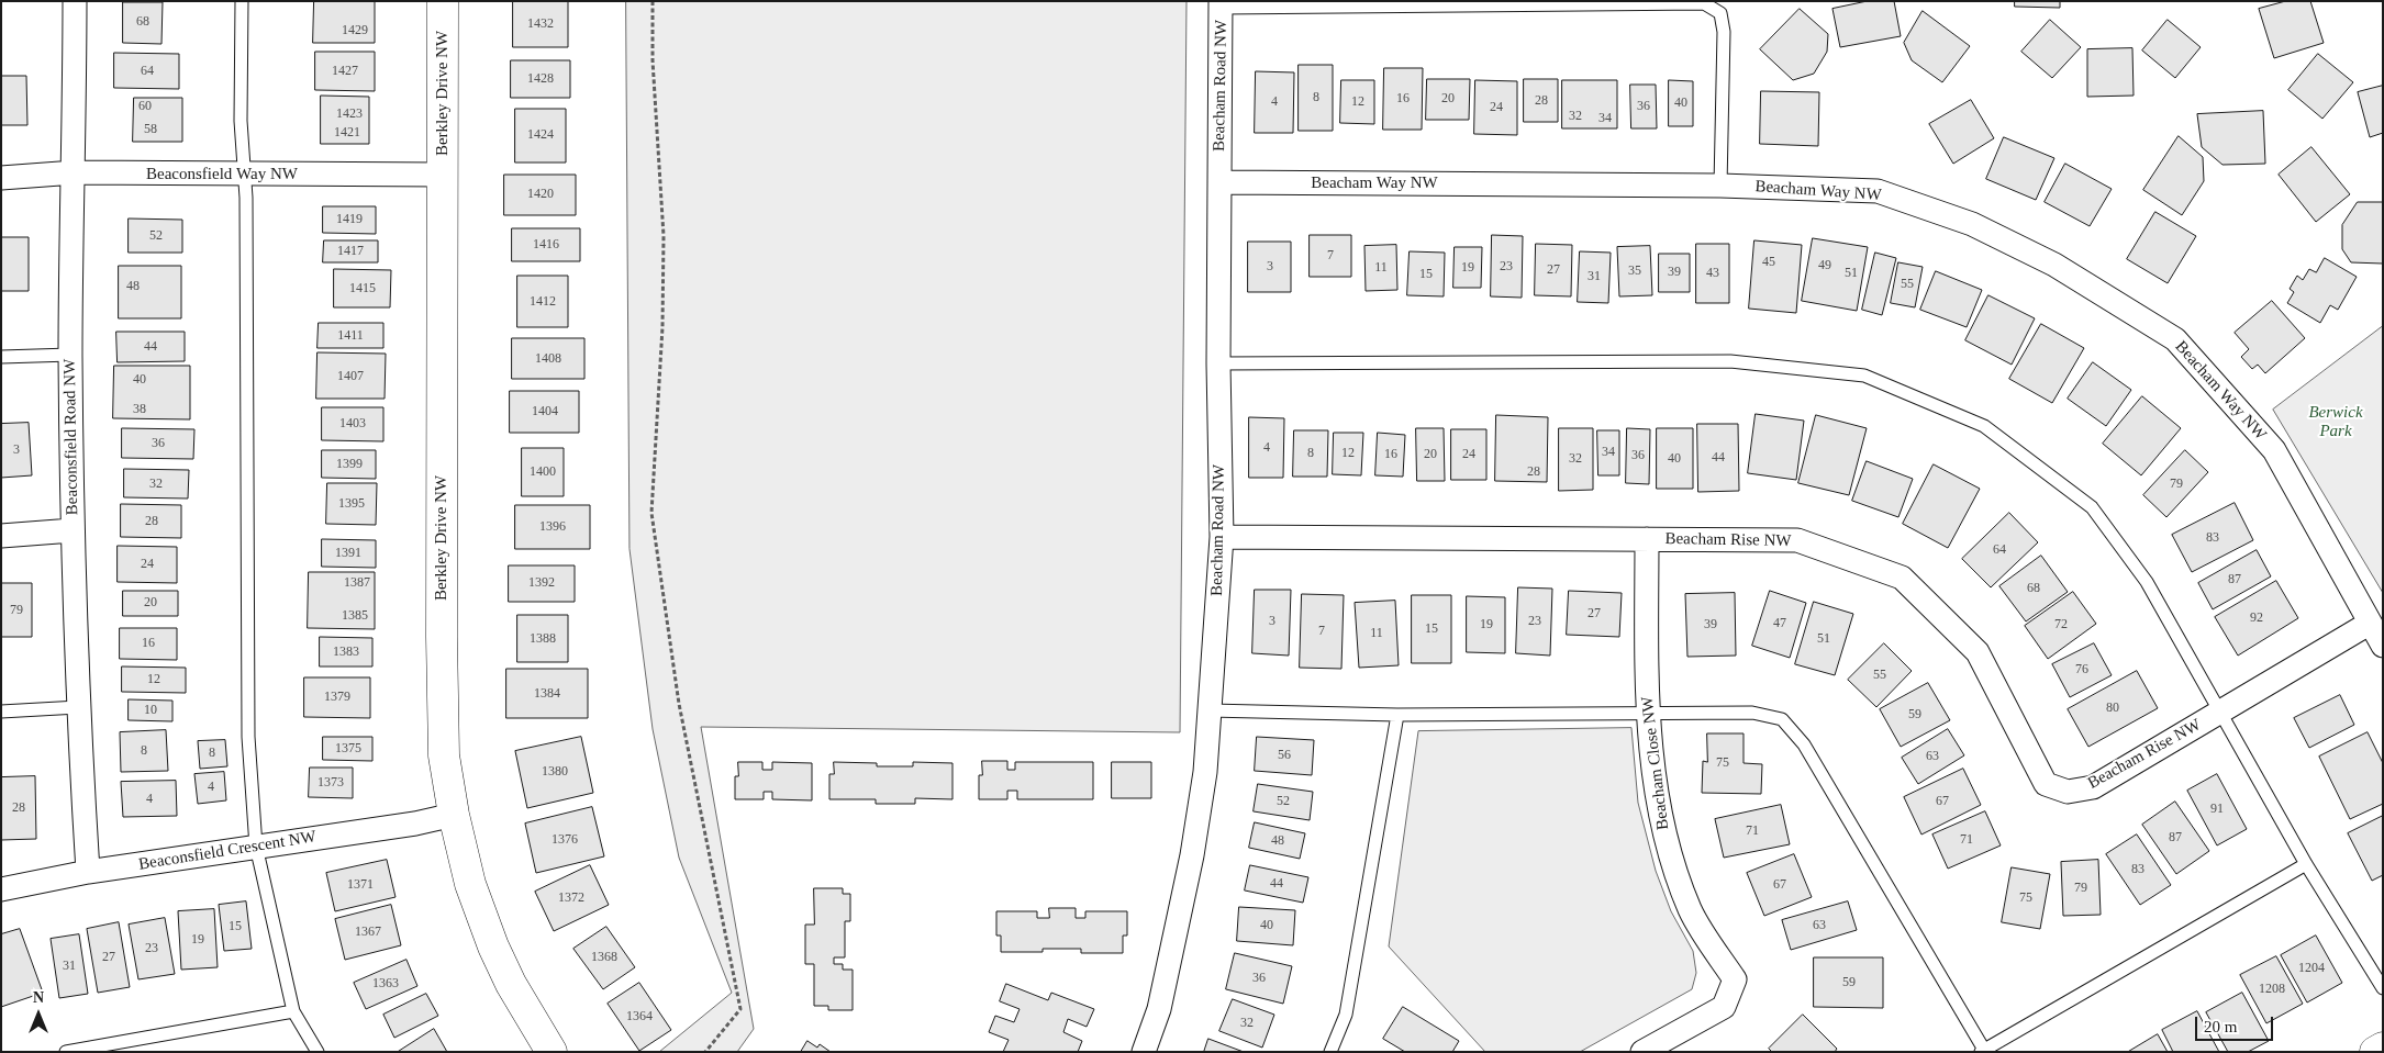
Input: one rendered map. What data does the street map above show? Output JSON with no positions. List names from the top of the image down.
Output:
{
  "streets": {
    "street": [
      "Beacham Road NW",
      "Berkley Drive NW",
      "Beaconsfield Way NW",
      "Beacham Way NW",
      "Beaconsfield Road NW",
      "Beacham Rise NW",
      "Beacham Close NW",
      "Beaconsfield Crescent NW"
    ]
  },
  "crossings": [
    ["Beacham Road NW", "Beacham Way NW"],
    ["Beacham Road NW", "Beacham Rise NW"],
    ["Berkley Drive NW", "Beaconsfield Way NW"],
    ["Berkley Drive NW", "Beaconsfield Crescent NW"],
    ["Beaconsfield Way NW", "Beaconsfield Road NW"],
    ["Beacham Way NW", "Beacham Rise NW"],
    ["Beaconsfield Road NW", "Beaconsfield Crescent NW"],
    ["Beacham Rise NW", "Beacham Close NW"]
  ],
  "parks": ["Berwick Park"],
  "house_numbers": [
    "68",
    "1432",
    "1429",
    "64",
    "1427",
    "1428",
    "8",
    "16",
    "20",
    "28",
    "4",
    "12",
    "40",
    "60",
    "36",
    "24",
    "1423",
    "32",
    "34",
    "58",
    "1421",
    "1424",
    "1420",
    "1419",
    "52",
    "1416",
    "1417",
    "7",
    "45",
    "49",
    "3",
    "23",
    "11",
    "19",
    "27",
    "35",
    "39",
    "43",
    "51",
    "15",
    "31",
    "55",
    "48",
    "1415",
    "1412",
    "1411",
    "44",
    "1408",
    "1407",
    "40",
    "38",
    "1404",
    "1403",
    "36",
    "4",
    "3",
    "34",
    "8",
    "12",
    "16",
    "20",
    "24",
    "36",
    "44",
    "32",
    "40",
    "1399",
    "1400",
    "28",
    "32",
    "79",
    "1395",
    "28",
    "1396",
    "83",
    "64",
    "1391",
    "24",
    "87",
    "1387",
    "1392",
    "68",
    "20",
    "79",
    "27",
    "1385",
    "92",
    "3",
    "23",
    "47",
    "19",
    "39",
    "72",
    "15",
    "7",
    "11",
    "1388",
    "51",
    "16",
    "1383",
    "76",
    "55",
    "12",
    "1384",
    "1379",
    "80",
    "10",
    "59",
    "1375",
    "8",
    "8",
    "56",
    "63",
    "75",
    "1380",
    "1373",
    "4",
    "4",
    "52",
    "67",
    "28",
    "91",
    "71",
    "87",
    "1376",
    "71",
    "48",
    "83",
    "44",
    "1371",
    "67",
    "79",
    "1372",
    "75",
    "40",
    "63",
    "15",
    "1367",
    "19",
    "23",
    "27",
    "1368",
    "31",
    "1204",
    "36",
    "59",
    "1363",
    "1208",
    "1364",
    "32"
  ],
  "scale_bar": "20 m",
  "north": "top"
}
